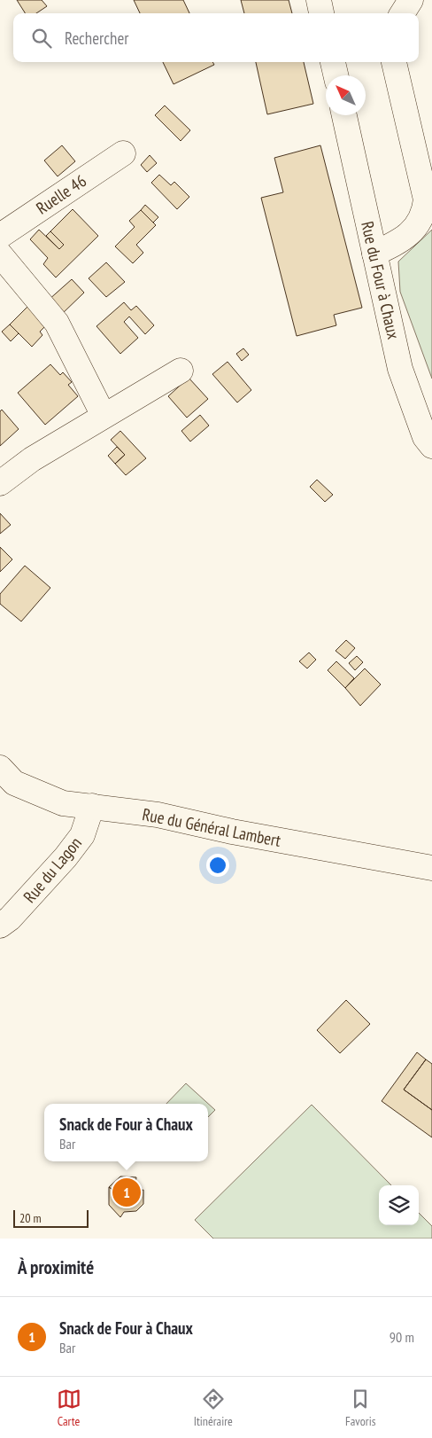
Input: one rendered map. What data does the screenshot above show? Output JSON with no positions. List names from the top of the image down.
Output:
{
  "streets": {
    "street": [
      "Ruelle 46",
      "Rue du Four à Chaux",
      "Rue du Général Lambert",
      "Rue du Lagon"
    ]
  },
  "crossings": [
    ["Rue du Général Lambert", "Rue du Lagon"]
  ],
  "scale_bar": "20 m",
  "north": "top left",
  "page": {
    "search": "Rechercher",
    "popup": ["Snack de Four à Chaux", "Bar"],
    "pins": "1",
    "scale": "20 m",
    "heading": "À proximité",
    "list": [
      {
        "mark": "1",
        "name": "Snack de Four à Chaux",
        "note": "Bar",
        "value": "90 m"
      }
    ],
    "nav": ["Carte", "Itinéraire", "Favoris"]
  }
}
